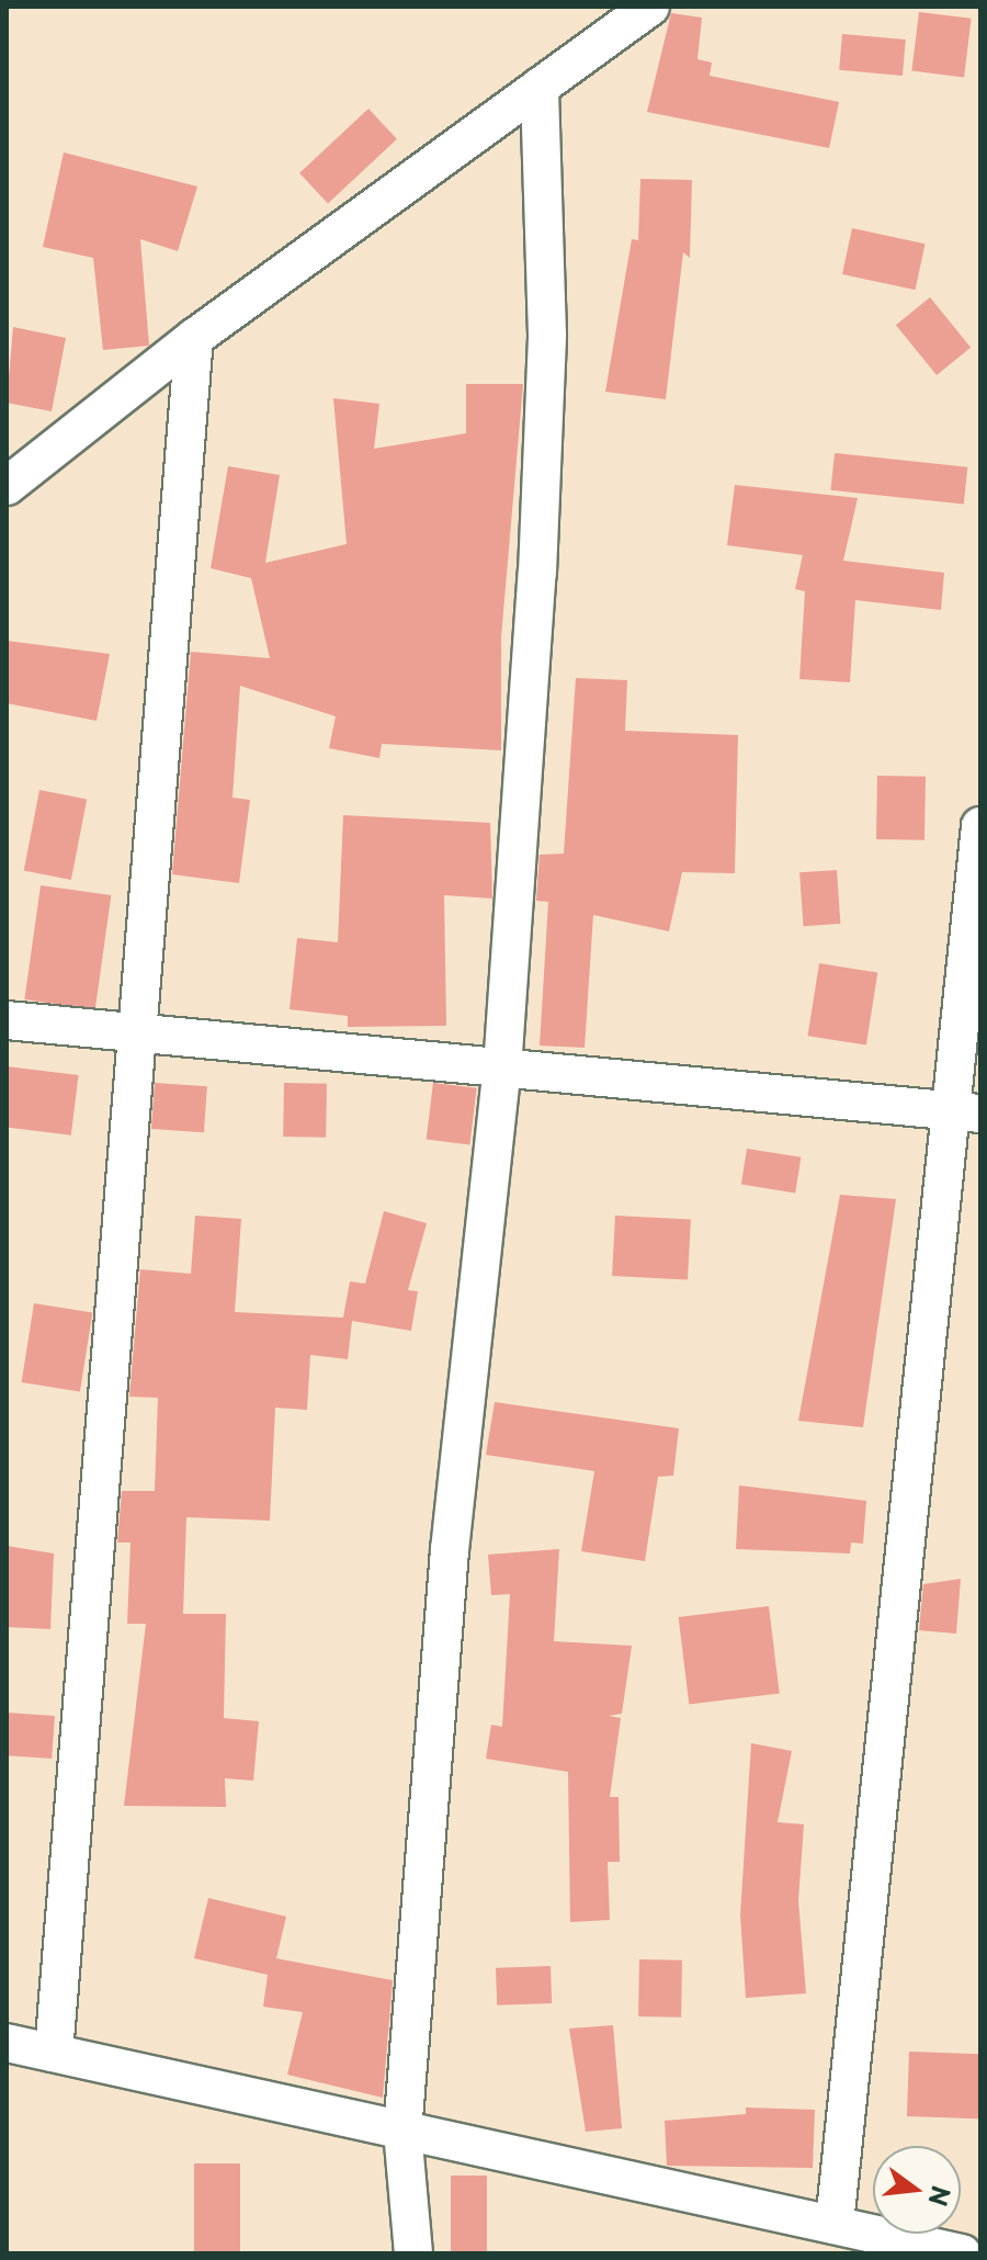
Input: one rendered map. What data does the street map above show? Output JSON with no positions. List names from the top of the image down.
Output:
{
  "north": "right"
}
